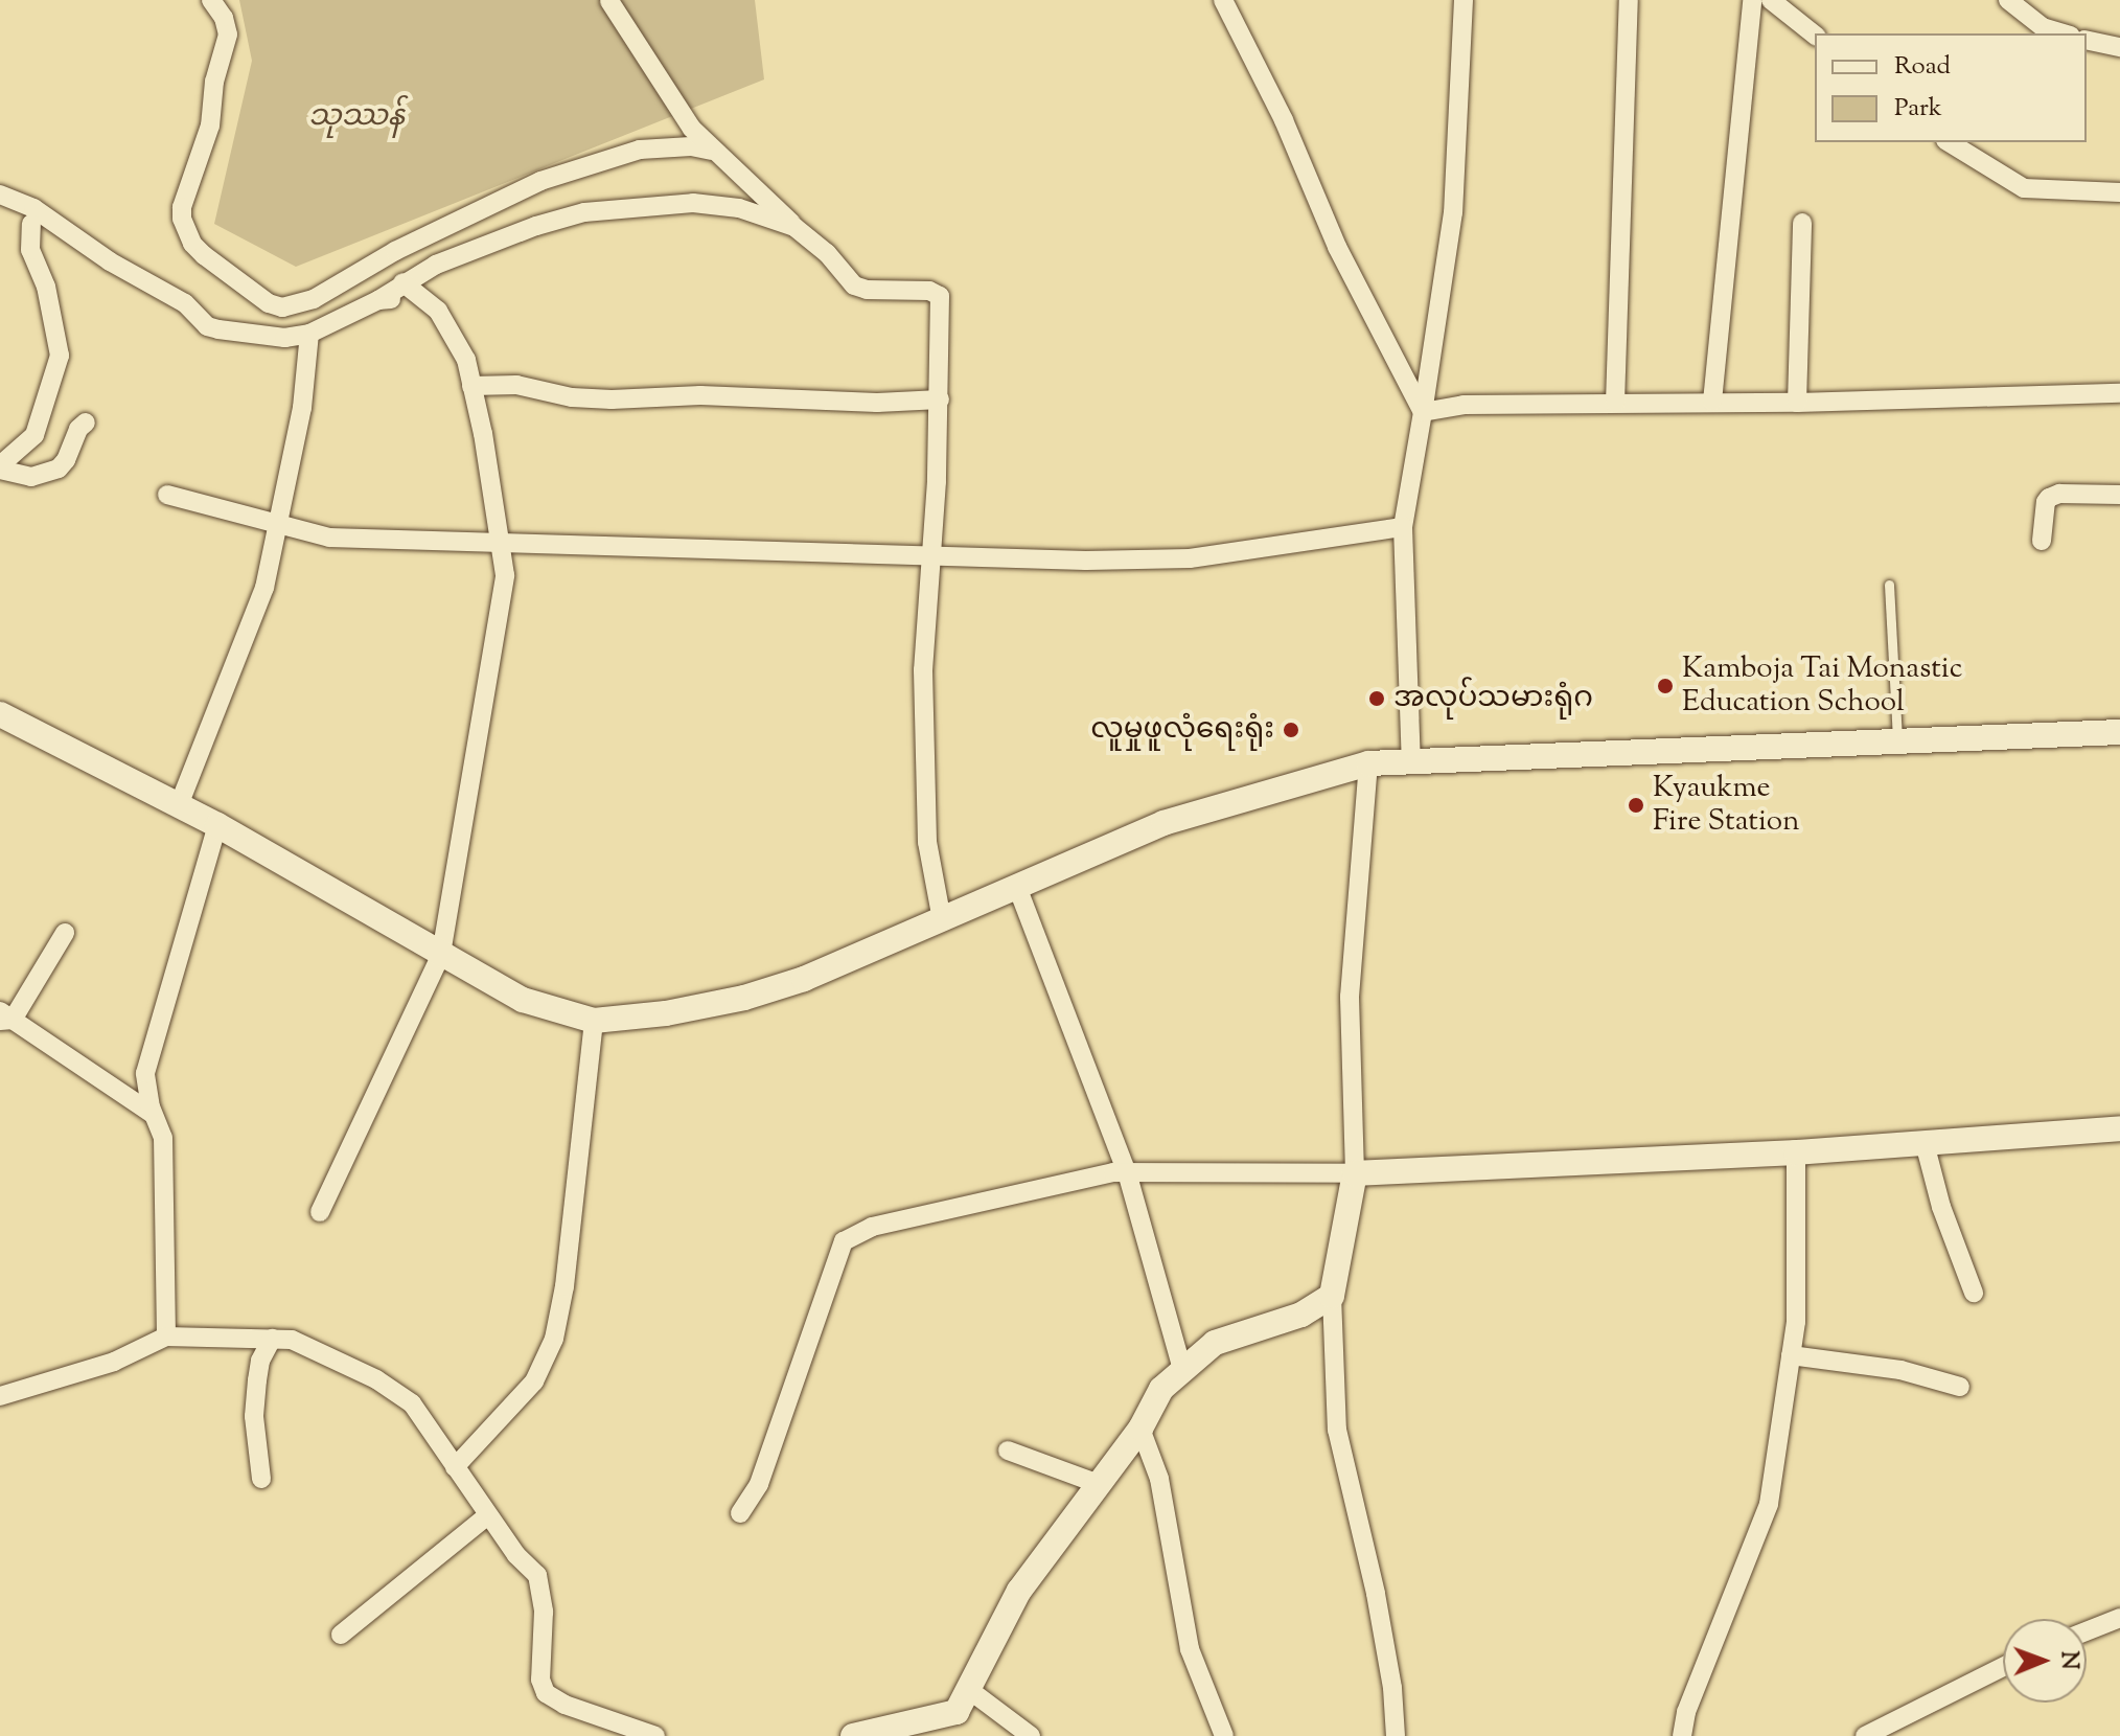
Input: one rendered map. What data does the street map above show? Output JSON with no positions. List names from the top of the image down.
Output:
{
  "parks": ["သုဿန်"],
  "places": [
    "Kamboja Tai Monastic Education School",
    "အလုပ်သမားရုံဂ",
    "လူမှုဖူလုံရေးရုံး",
    "Kyaukme Fire Station"
  ],
  "legend": ["Road", "Park"],
  "north": "right"
}
